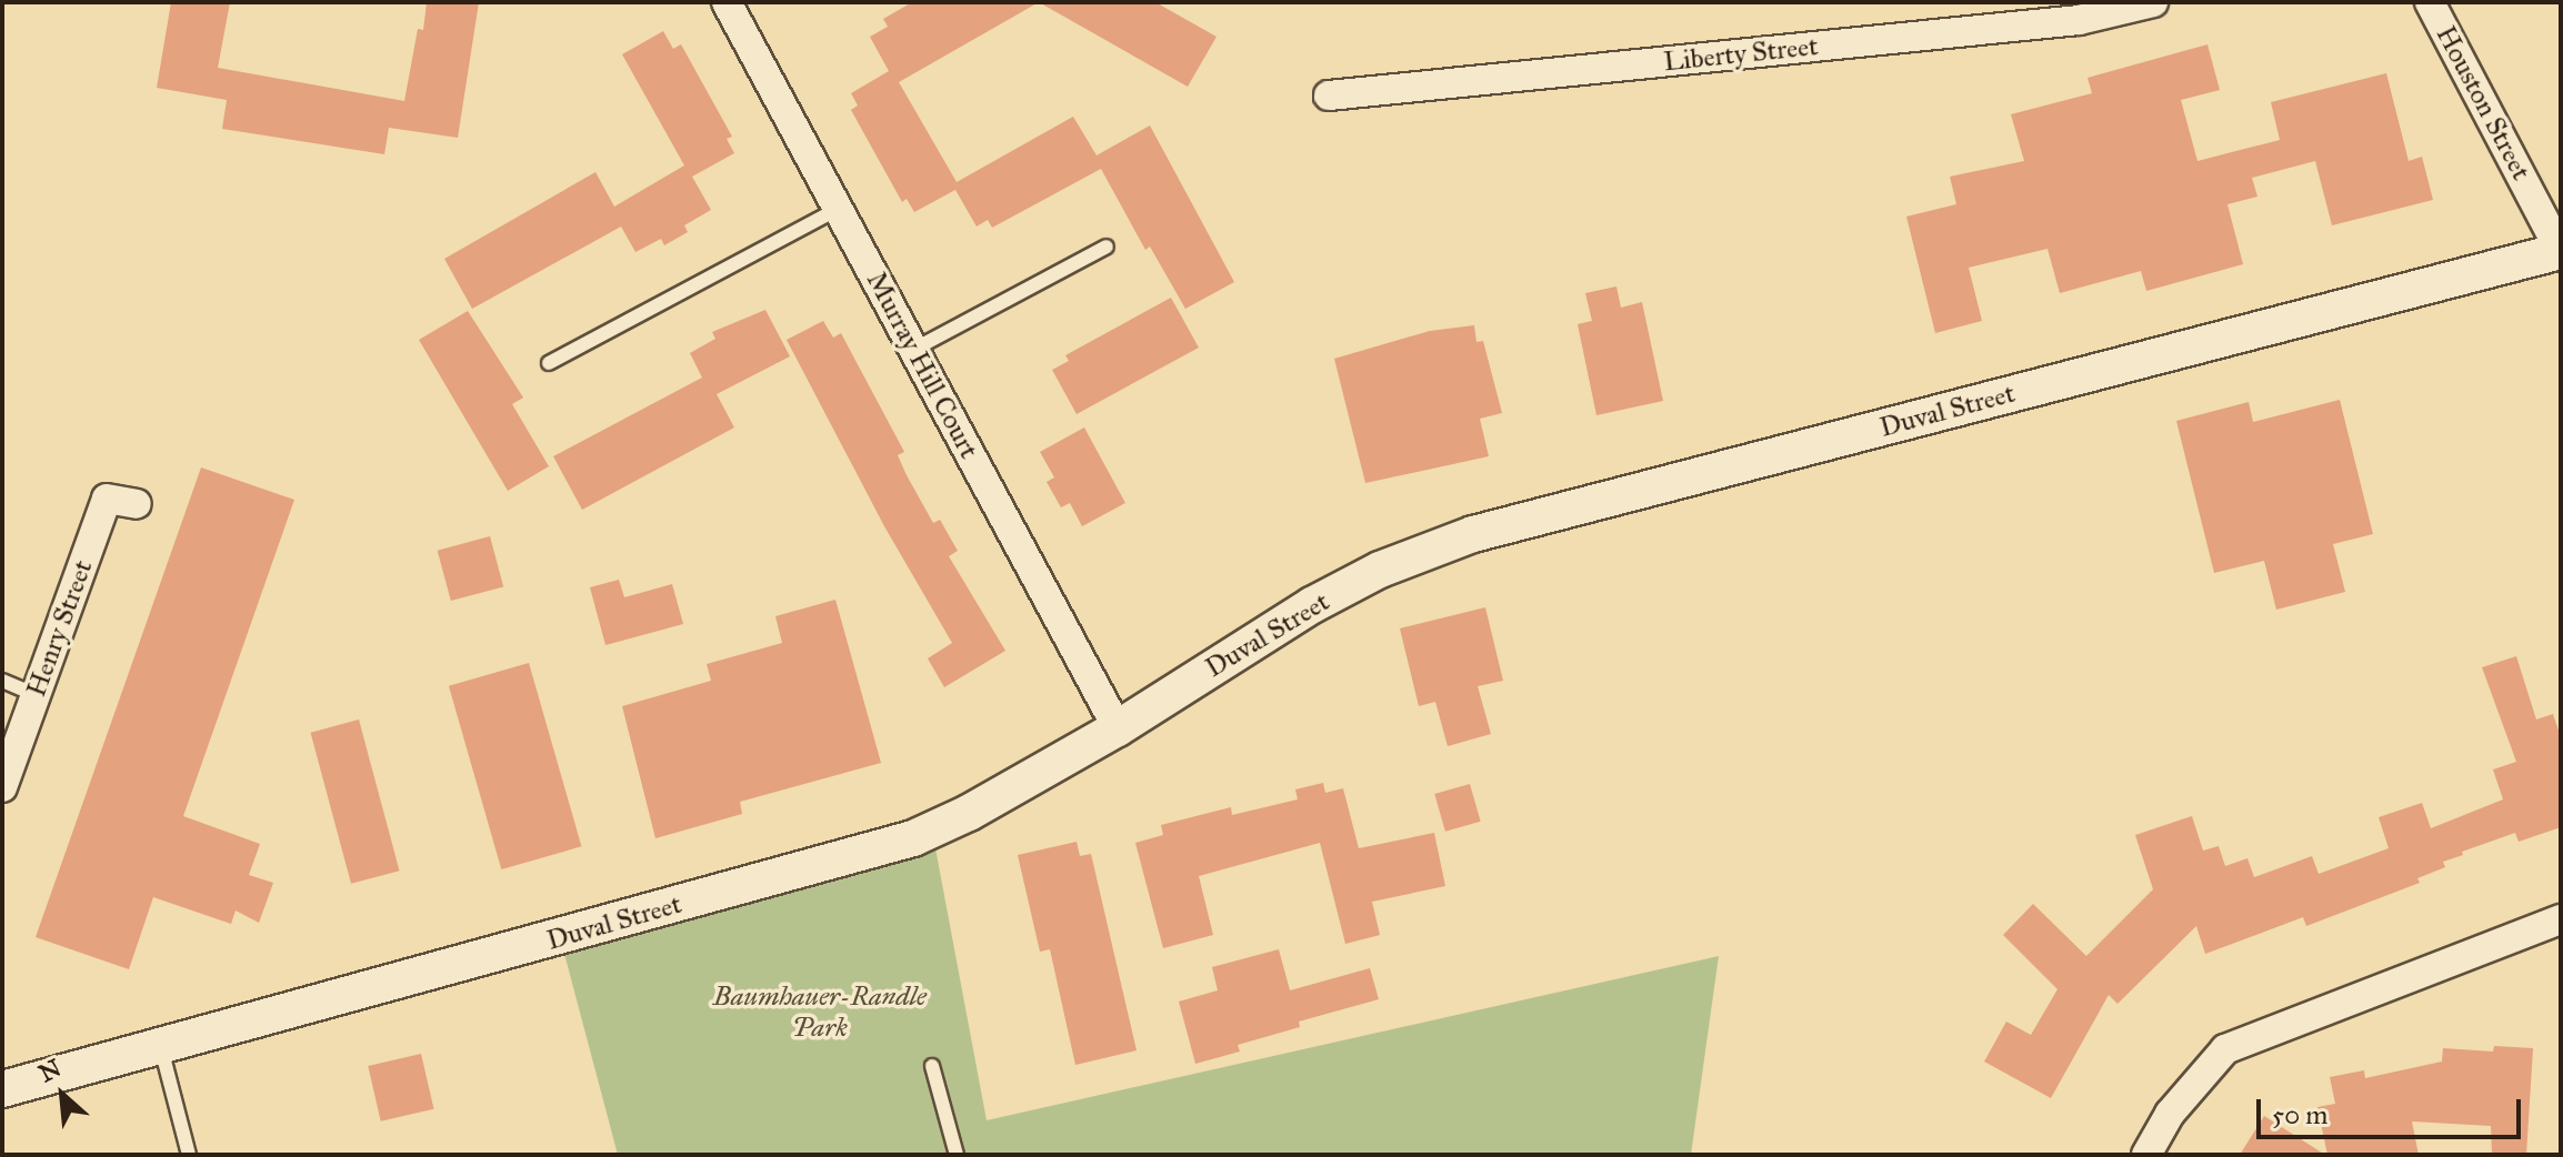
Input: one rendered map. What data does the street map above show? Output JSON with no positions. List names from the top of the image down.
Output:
{
  "streets": {
    "street": [
      "Liberty Street",
      "Houston Street",
      "Murray Hill Court",
      "Duval Street",
      "Henry Street"
    ]
  },
  "crossings": [
    ["Houston Street", "Duval Street"],
    ["Murray Hill Court", "Duval Street"]
  ],
  "parks": ["Baumhauer-Randle Park"],
  "scale_bar": "50 m",
  "north": "top left"
}
